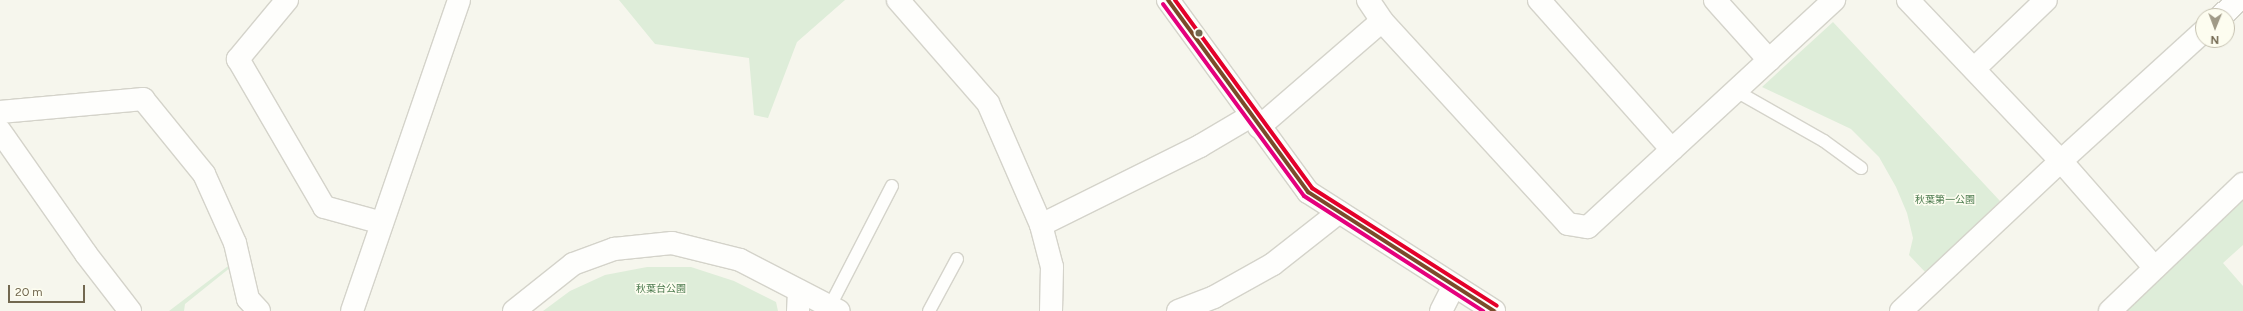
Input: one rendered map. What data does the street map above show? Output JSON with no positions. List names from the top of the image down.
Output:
{
  "parks": ["秋葉第一公園", "秋葉台公園"],
  "scale_bar": "20 m",
  "north": "bottom"
}
